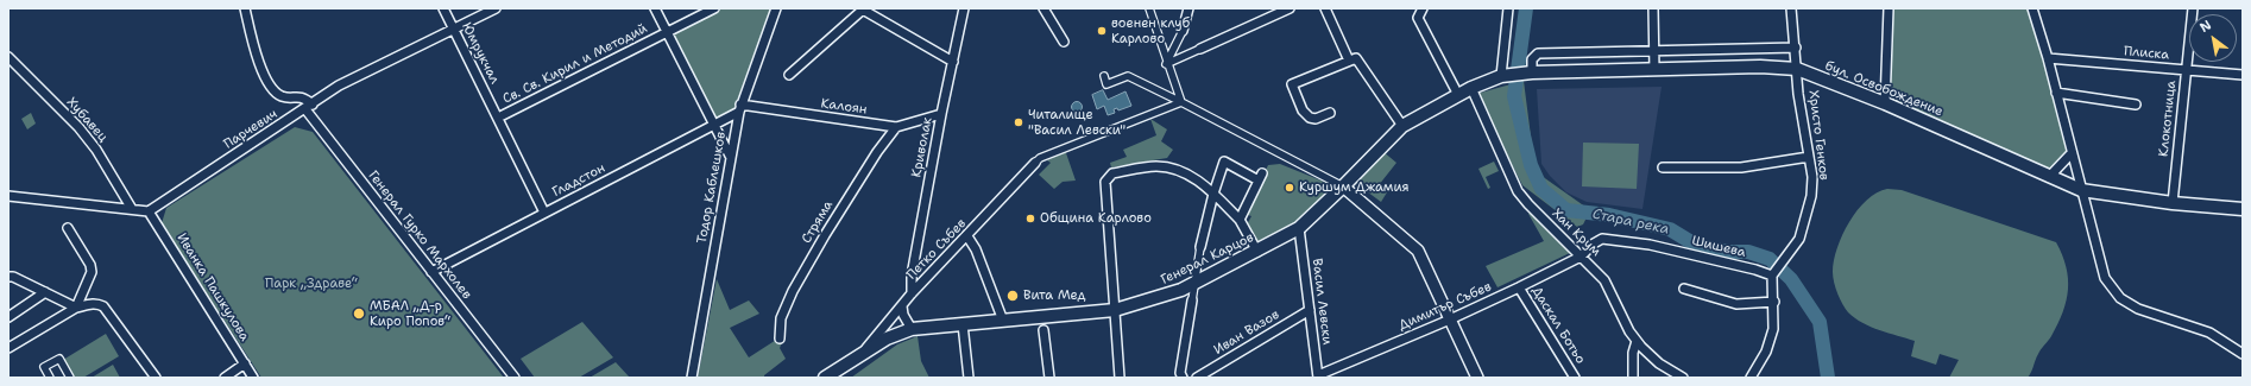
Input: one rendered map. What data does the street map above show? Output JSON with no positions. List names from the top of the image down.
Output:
{
  "streets": {
    "main road": ["бул. Освобождение", "Генерал Карцов"],
    "street": [
      "Юмрукчал",
      "Плиска",
      "Св. Св. Кирил и Методий",
      "Калоян",
      "Клокотница",
      "Хубавец",
      "Парчевич",
      "Христо Генков",
      "Криволак",
      "Гладстон",
      "Тодор Каблешков",
      "Стряма",
      "Хан Крум",
      "Генерал Гурко Мархолев",
      "Шишева",
      "Петко Събев",
      "Иванка Пашкулова",
      "Васил Левски",
      "Димитър Събев",
      "Даскал Ботьо",
      "Иван Вазов"
    ]
  },
  "crossings": [
    ["Юмрукчал", "Св. Св. Кирил и Методий"],
    ["Юмрукчал", "Парчевич"],
    ["Юмрукчал", "Гладстон"],
    ["Плиска", "Клокотница"],
    ["бул. Освобождение", "Клокотница"],
    ["бул. Освобождение", "Христо Генков"],
    ["бул. Освобождение", "Генерал Карцов"],
    ["Калоян", "Криволак"],
    ["Калоян", "Гладстон"],
    ["Калоян", "Тодор Каблешков"],
    ["Калоян", "Стряма"],
    ["Парчевич", "Генерал Гурко Мархолев"],
    ["Парчевич", "Иванка Пашкулова"],
    ["Христо Генков", "Шишева"],
    ["Криволак", "Петко Събев"],
    ["Гладстон", "Тодор Каблешков"],
    ["Гладстон", "Генерал Гурко Мархолев"],
    ["Хан Крум", "Шишева"],
    ["Хан Крум", "Генерал Карцов"],
    ["Хан Крум", "Димитър Събев"],
    ["Шишева", "Димитър Събев"],
    ["Петко Събев", "Генерал Карцов"],
    ["Генерал Карцов", "Васил Левски"],
    ["Васил Левски", "Димитър Събев"],
    ["Васил Левски", "Иван Вазов"],
    ["Димитър Събев", "Даскал Ботьо"]
  ],
  "water": ["Стара река"],
  "parks": ["Парк „Здраве“"],
  "places": [
    "военен клуб Карлово",
    "Читалище \"Васил Левски\"",
    "Куршум Джамия",
    "Община Карлово",
    "Вита Мед",
    "МБАЛ „Д-р Киро Попов“"
  ],
  "north": "top left"
}
